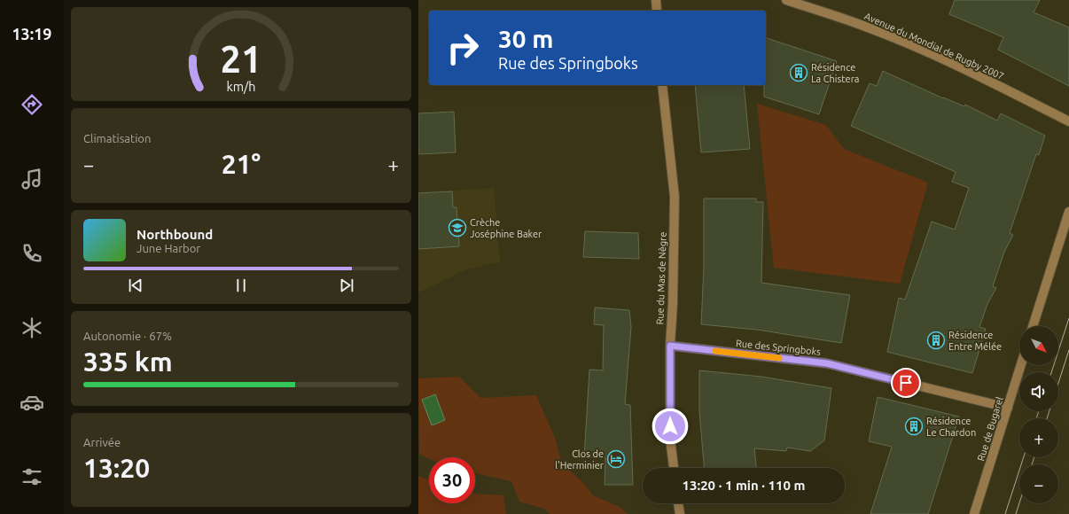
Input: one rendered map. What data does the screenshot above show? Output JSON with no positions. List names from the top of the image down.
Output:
{
  "streets": {
    "street": [
      "Avenue du Mondial de Rugby 2007",
      "Rue du Mas de Nègre",
      "Rue des Springboks",
      "Rue de Bugarel"
    ]
  },
  "crossings": [
    ["Rue du Mas de Nègre", "Rue des Springboks"],
    ["Rue des Springboks", "Rue de Bugarel"]
  ],
  "places": {
    "building": ["Résidence La Chistera", "Résidence Entre Mélée", "Résidence Le Chardon"],
    "school or university": ["Crèche Joséphine Baker"],
    "hotel": ["Clos de l'Herminier"]
  },
  "north": "bottom right",
  "page": {
    "tabs": "13:19",
    "turn": ["30 m", "Rue des Springboks"],
    "tile": [
      "Climatisation",
      ["Autonomie · 67%", "335 km"],
      ["Arrivée", "13:20"]
    ],
    "heat": ["−", "21°", "+"],
    "song": ["Northbound", "June Harbor"],
    "map_buttons": ["+", "−"],
    "limit": "30",
    "trip": "13:20 · 1 min · 110 m",
    "gauge": ["21", "km/h"]
  }
}
